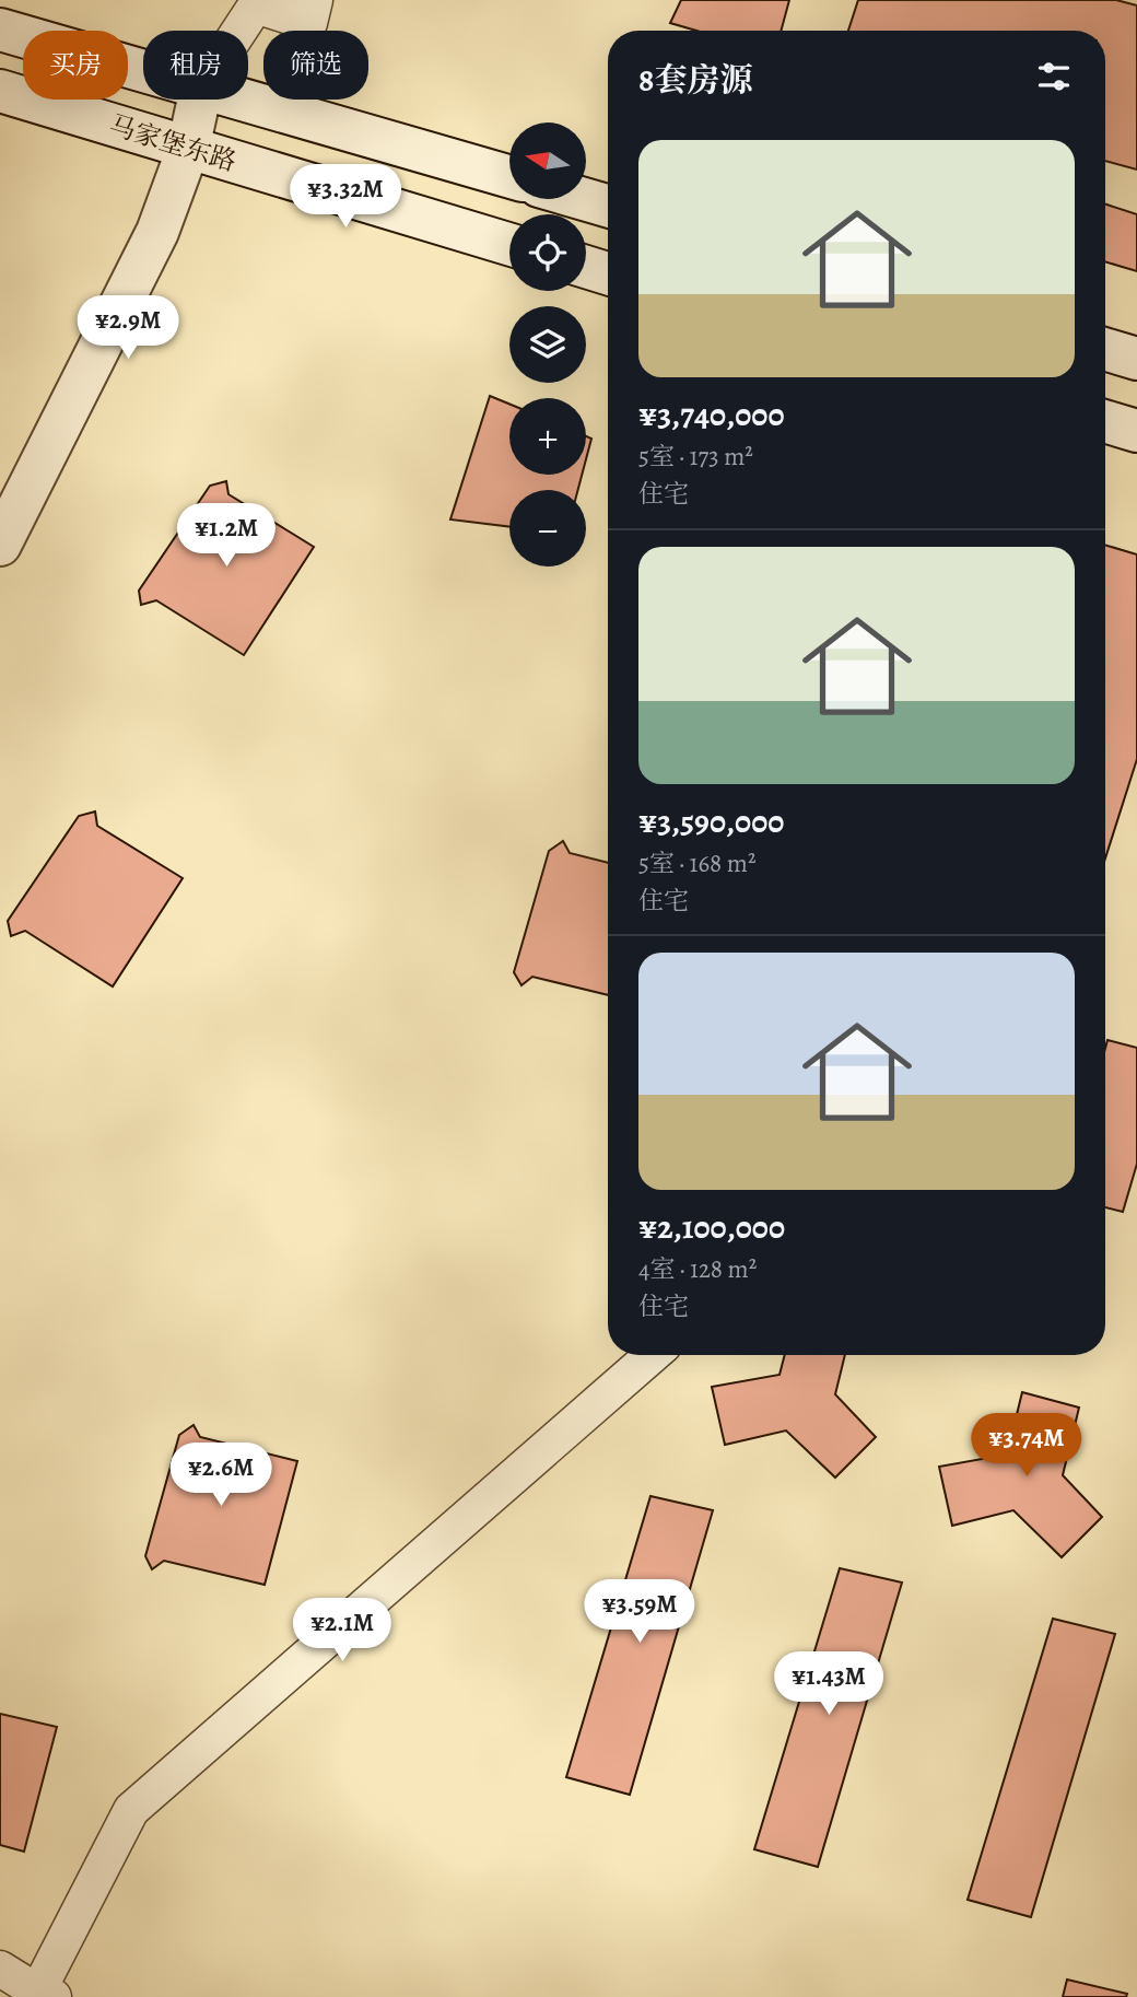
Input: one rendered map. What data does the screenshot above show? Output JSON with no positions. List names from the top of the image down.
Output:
{
  "streets": {
    "main road": ["马家堡东路"]
  },
  "north": "left",
  "page": {
    "chip": ["买房", "租房", "筛选"],
    "heading": "8套房源",
    "map_buttons": ["+", "−"],
    "list": [
      {
        "name": "¥3,740,000",
        "note": "5室 · 173 m² · 住宅"
      },
      {
        "name": "¥3,590,000",
        "note": "5室 · 168 m² · 住宅"
      },
      {
        "name": "¥2,100,000",
        "note": "4室 · 128 m² · 住宅"
      }
    ],
    "price": [
      "¥3.32M",
      "¥2.9M",
      "¥1.2M",
      "¥3.74M",
      "¥2.6M",
      "¥3.59M",
      "¥2.1M",
      "¥1.43M"
    ]
  }
}
